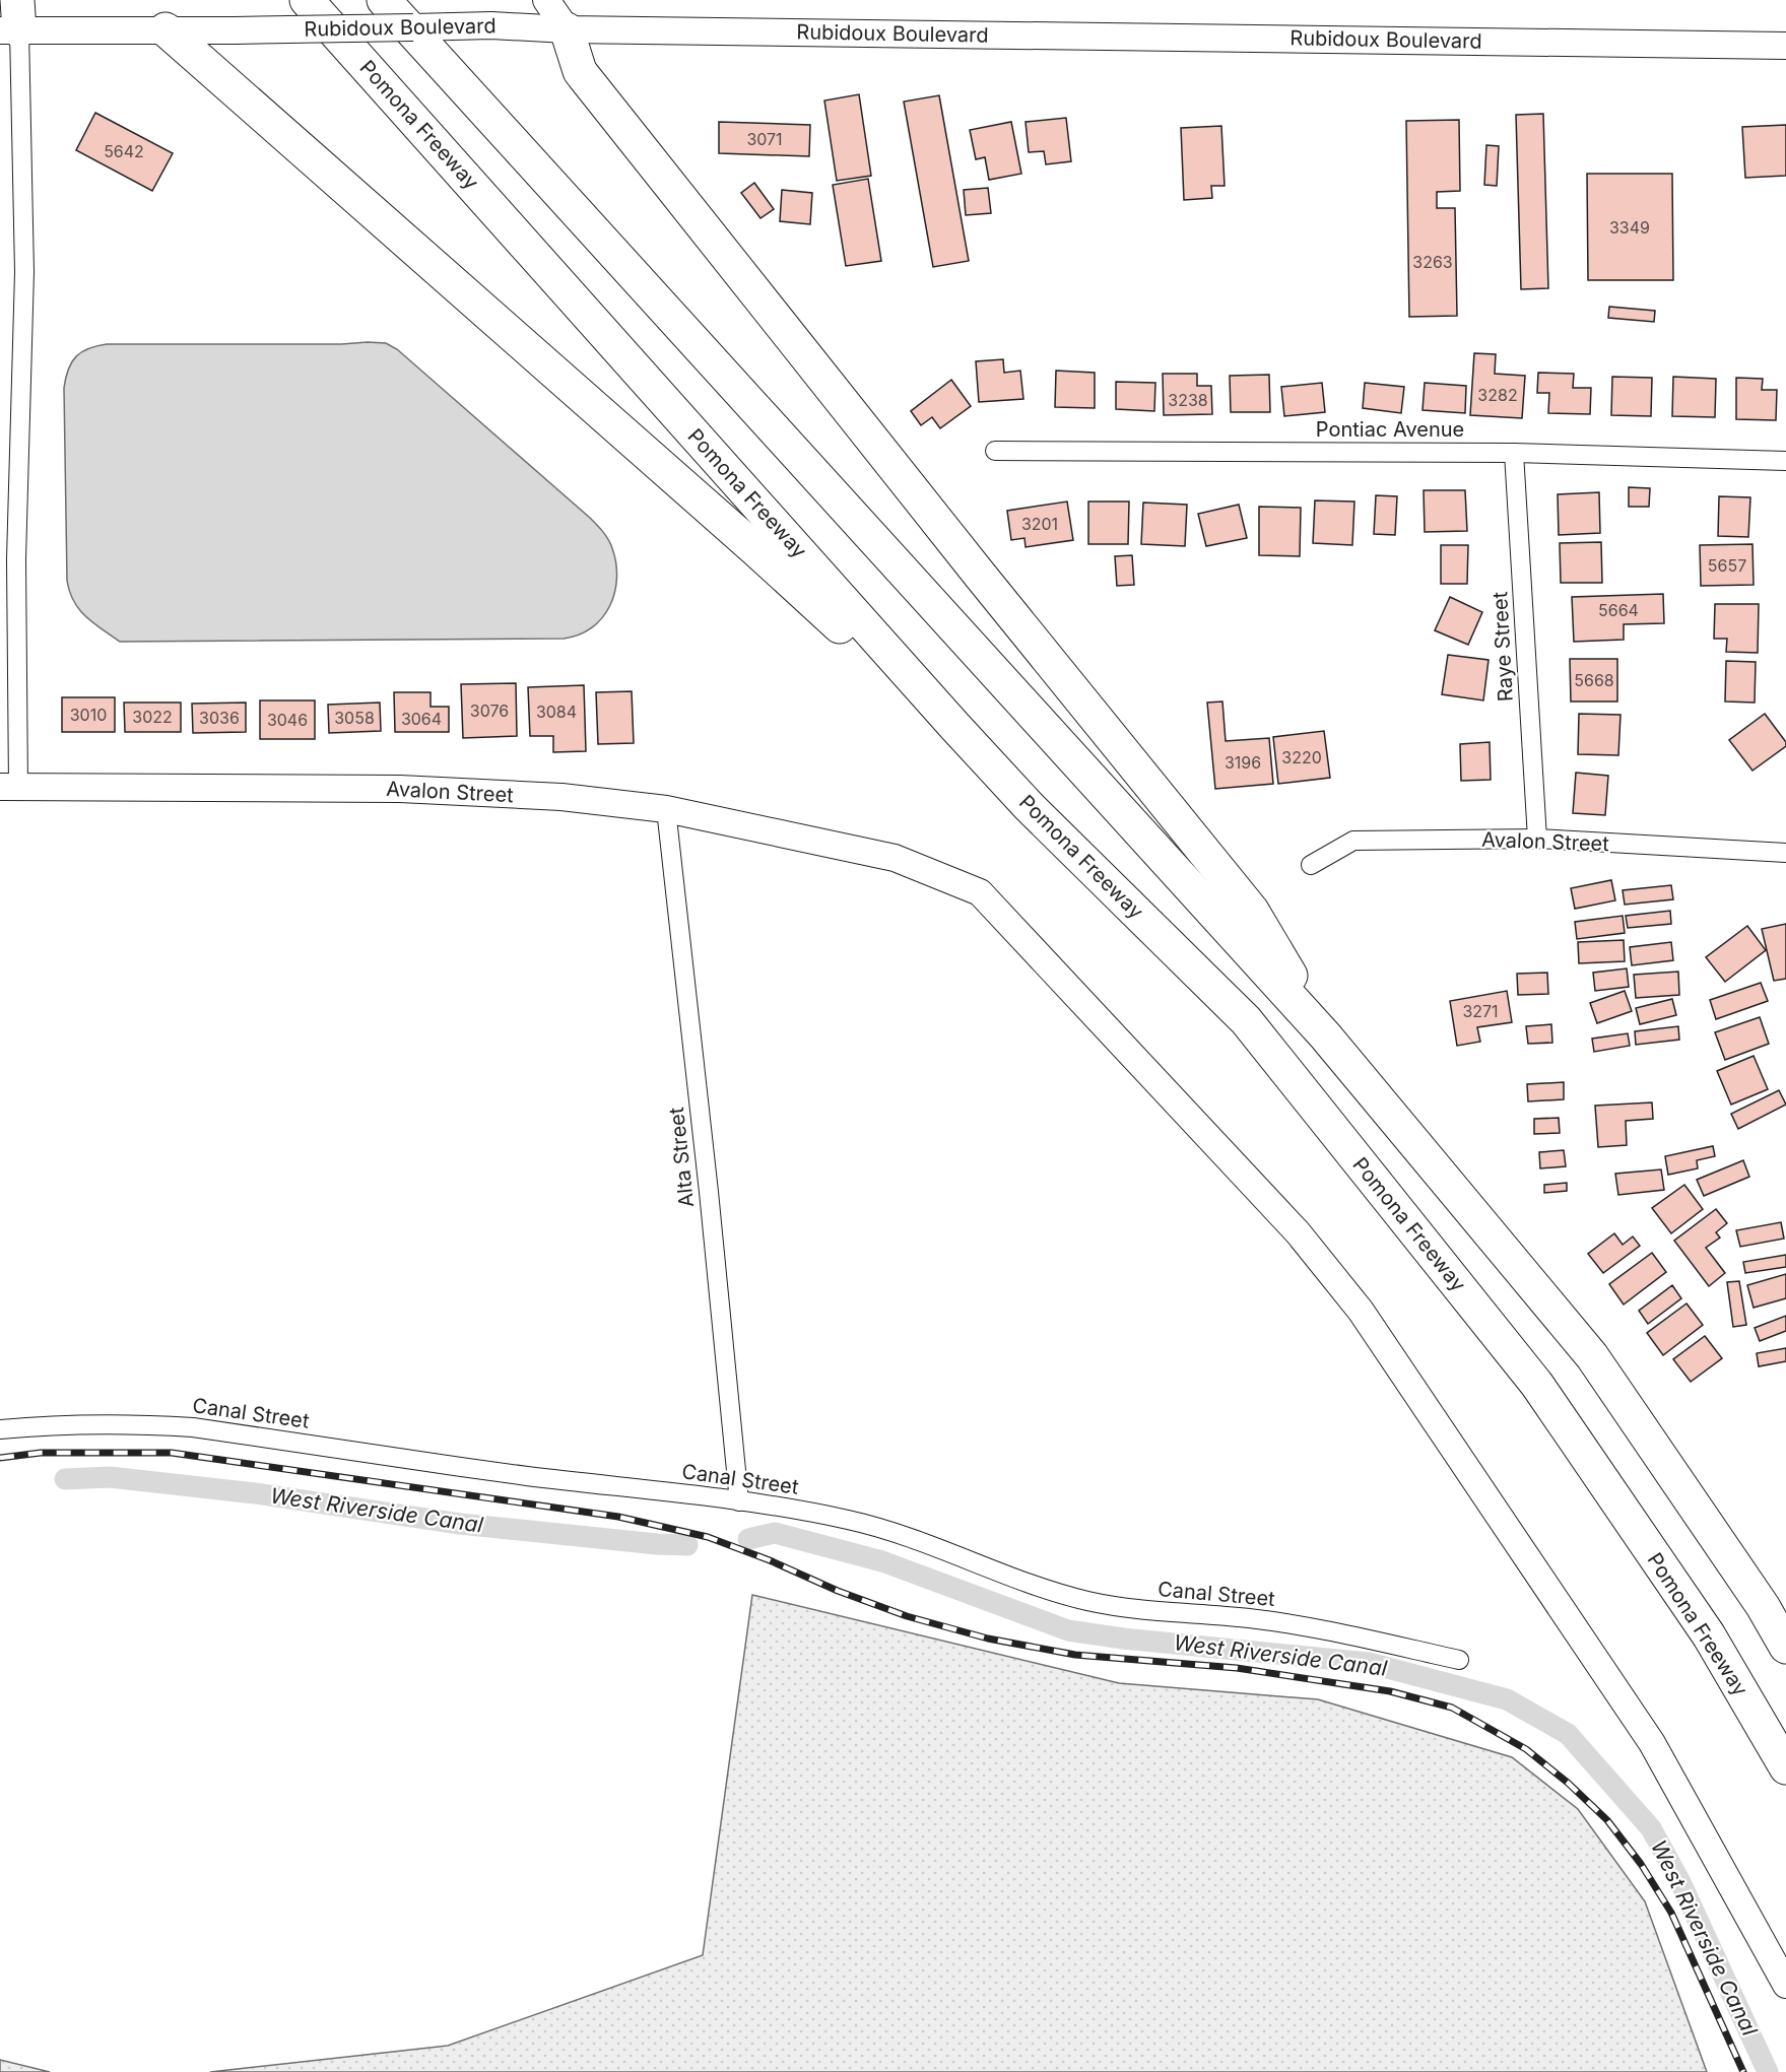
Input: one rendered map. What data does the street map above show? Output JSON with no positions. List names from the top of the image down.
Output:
{
  "streets": {
    "highway": ["Pomona Freeway"],
    "street": [
      "Rubidoux Boulevard",
      "Pontiac Avenue",
      "Raye Street",
      "Avalon Street",
      "Alta Street",
      "Canal Street"
    ]
  },
  "crossings": [
    ["Pontiac Avenue", "Raye Street"],
    ["Raye Street", "Avalon Street"],
    ["Avalon Street", "Alta Street"],
    ["Alta Street", "Canal Street"]
  ],
  "water": ["West Riverside Canal"],
  "house_numbers": [
    "3071",
    "5642",
    "3349",
    "3263",
    "3282",
    "3238",
    "3201",
    "5657",
    "5664",
    "5668",
    "3076",
    "3084",
    "3010",
    "3022",
    "3036",
    "3058",
    "3064",
    "3046",
    "3220",
    "3196",
    "3271"
  ]
}
